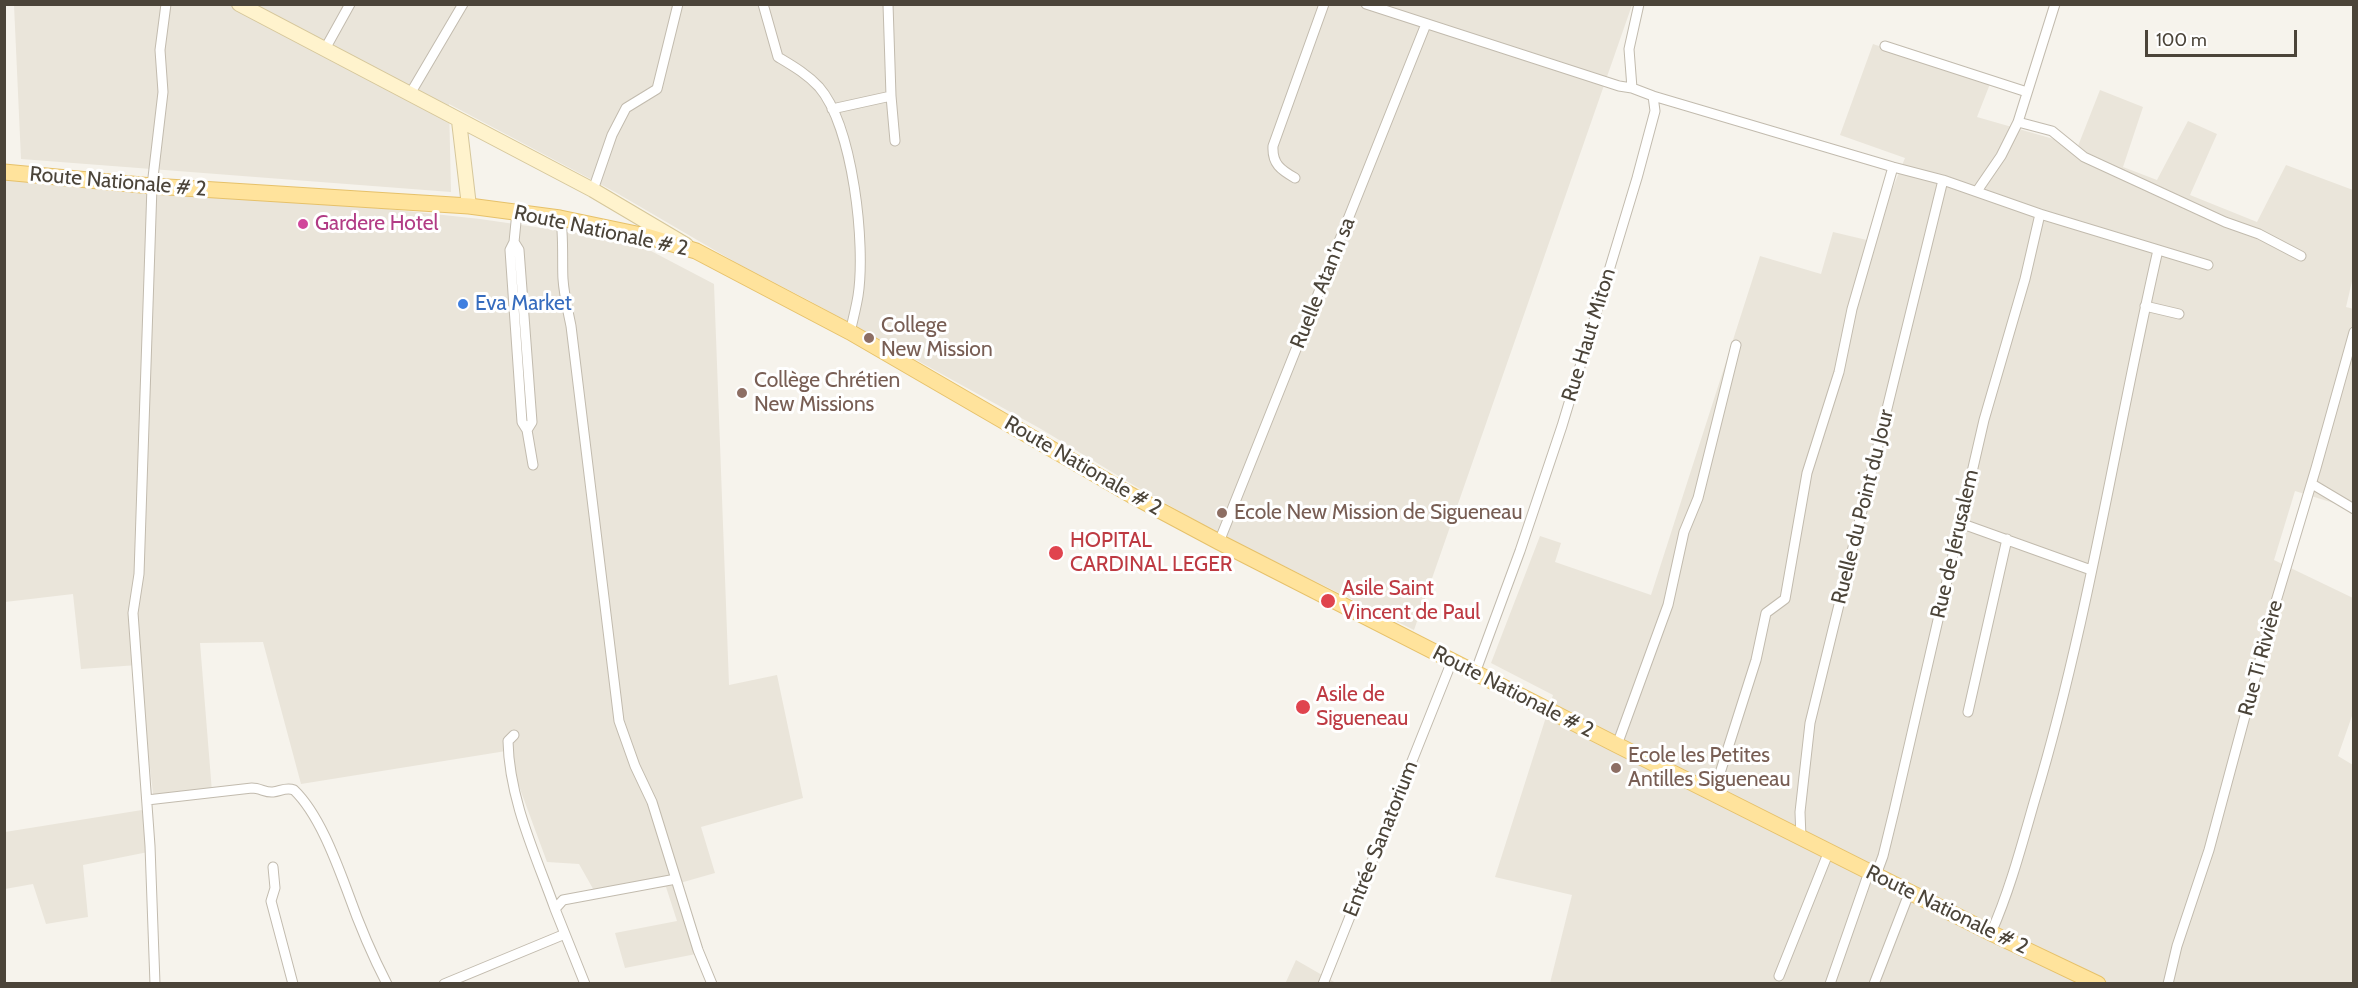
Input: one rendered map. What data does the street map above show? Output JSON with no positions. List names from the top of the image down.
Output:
{
  "streets": {
    "main road": ["Route Nationale # 2"],
    "street": [
      "Ruelle Atan'n sa",
      "Rue Haut Miton",
      "Ruelle du Point du Jour",
      "Rue de Jérusalem",
      "Rue Ti Rivière",
      "Entrée Sanatorium"
    ]
  },
  "crossings": [
    ["Route Nationale # 2", "Ruelle Atan'n sa"],
    ["Route Nationale # 2", "Rue Haut Miton"],
    ["Route Nationale # 2", "Ruelle du Point du Jour"],
    ["Route Nationale # 2", "Rue de Jérusalem"],
    ["Route Nationale # 2", "Entrée Sanatorium"]
  ],
  "places": [
    "Gardere Hotel",
    "Eva Market",
    "College New Mission",
    "Collège Chrétien New Missions",
    "Ecole New Mission de Sigueneau",
    "HOPITAL CARDINAL LEGER",
    "Asile Saint Vincent de Paul",
    "Asile de Sigueneau",
    "Ecole les Petites Antilles Sigueneau"
  ],
  "scale_bar": "100 m"
}
